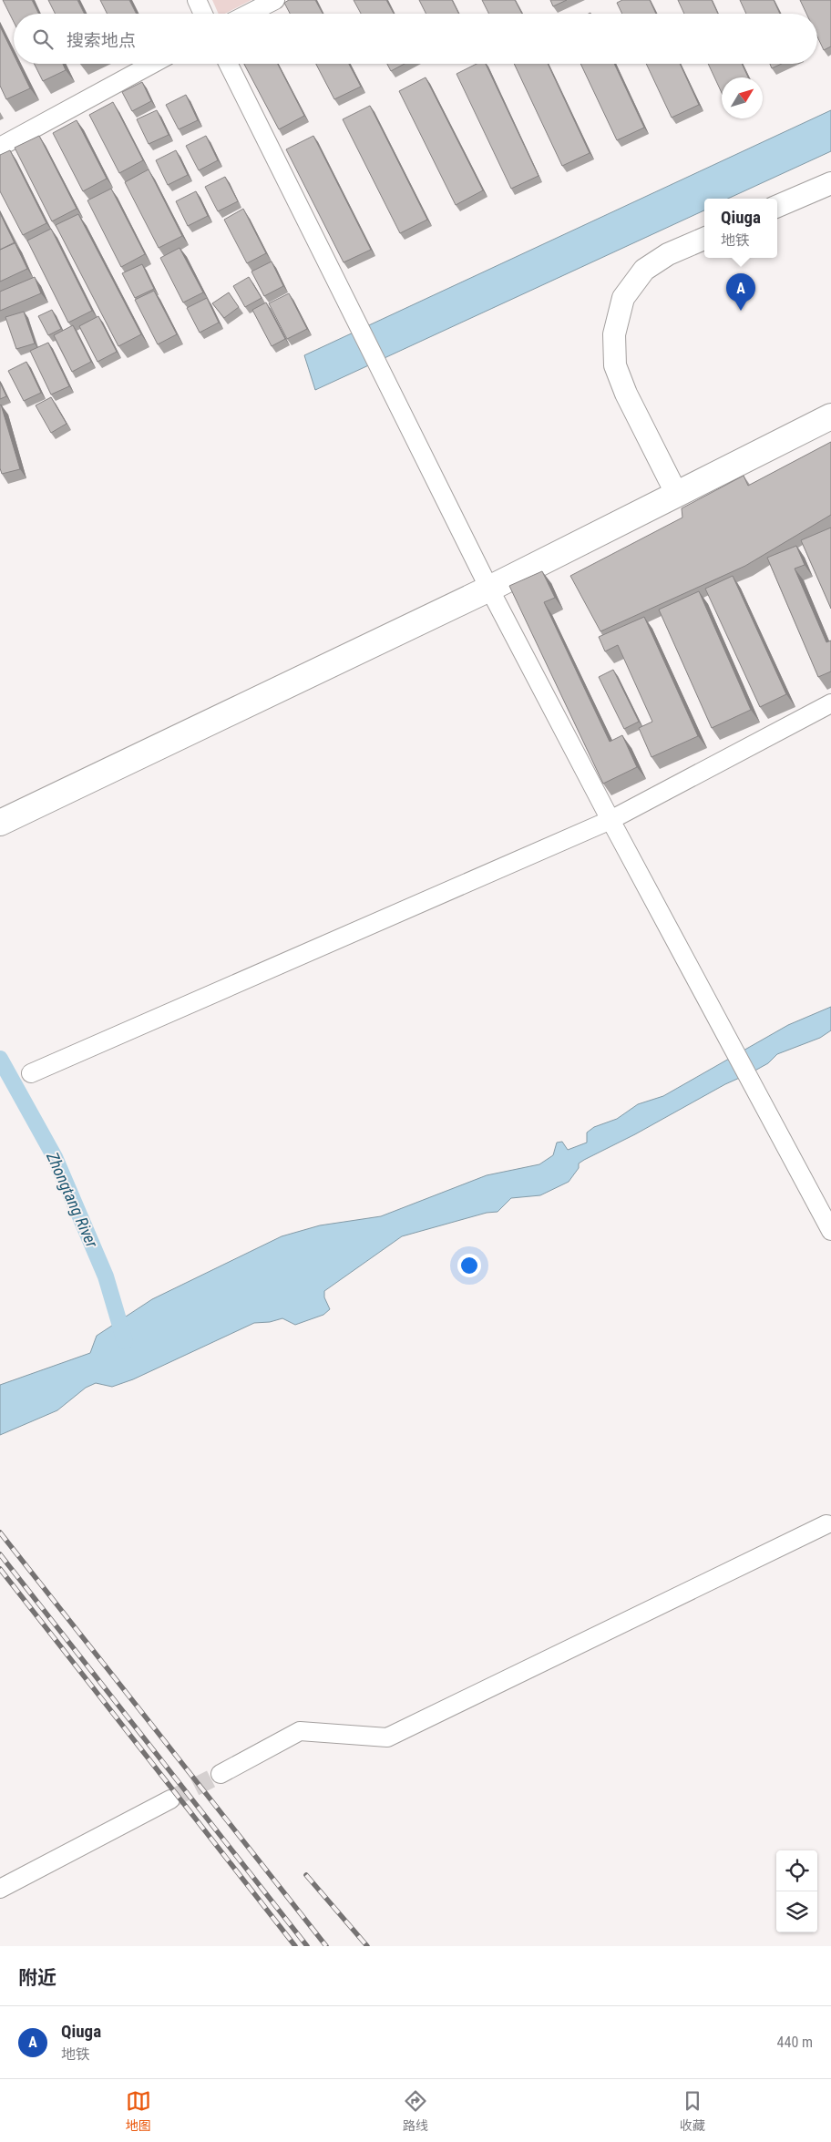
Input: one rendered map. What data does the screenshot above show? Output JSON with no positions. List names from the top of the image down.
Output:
{
  "water": ["Zhongtang River"],
  "north": "top right",
  "page": {
    "search": "搜索地点",
    "popup": ["Qiuga", "地铁"],
    "pins": "A",
    "heading": "附近",
    "list": [
      {
        "mark": "A",
        "name": "Qiuga",
        "note": "地铁",
        "value": "440 m"
      }
    ],
    "nav": ["地图", "路线", "收藏"]
  }
}
